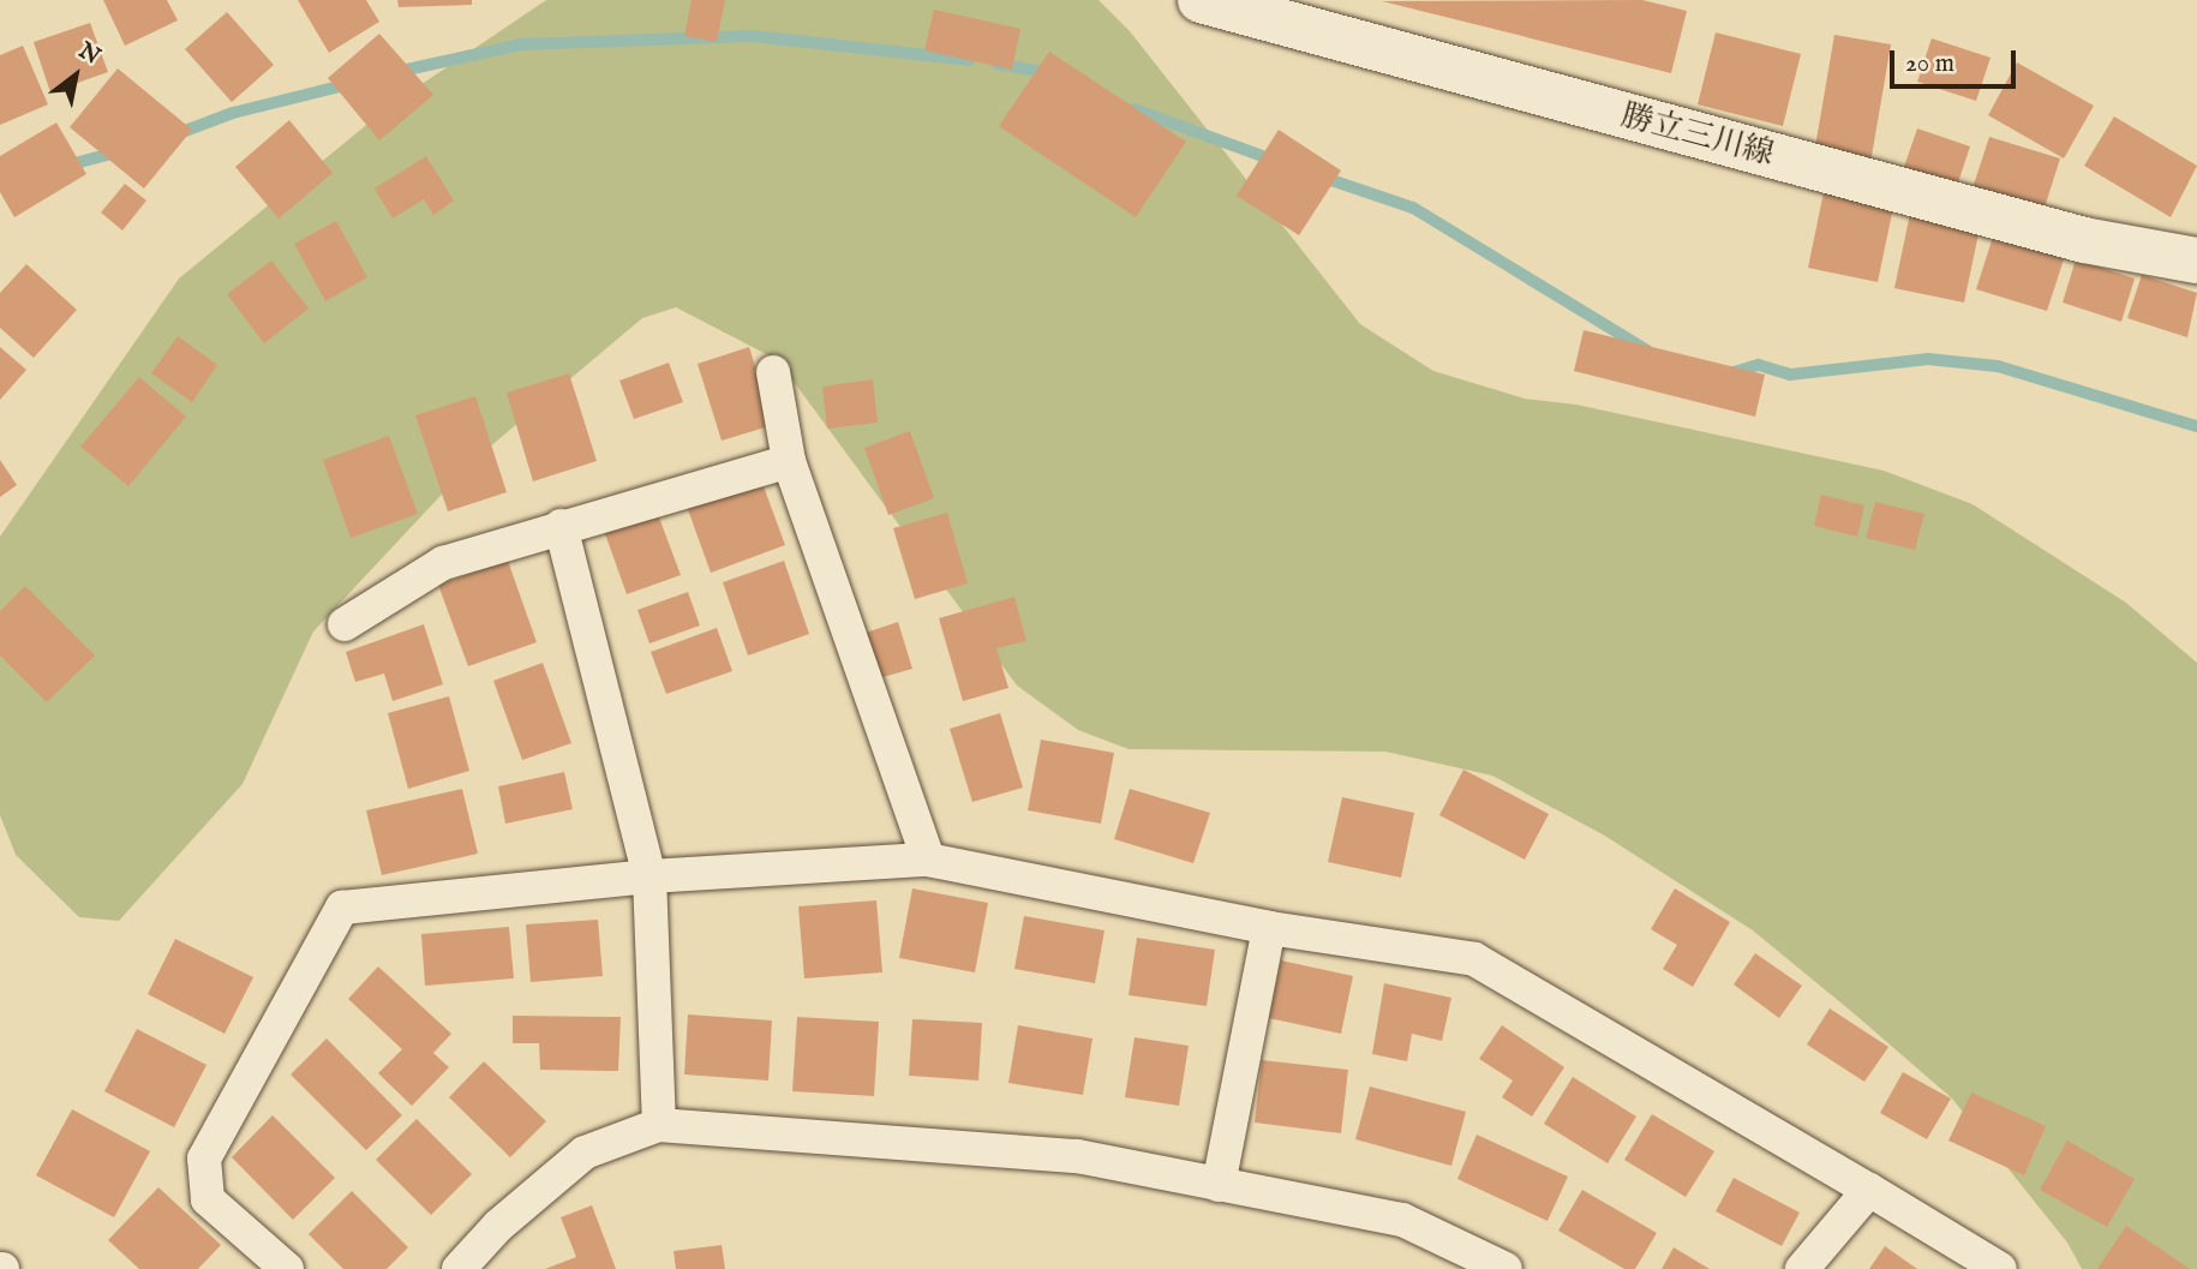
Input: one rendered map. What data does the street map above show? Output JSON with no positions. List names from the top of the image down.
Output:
{
  "streets": {
    "main road": ["勝立三川線"]
  },
  "scale_bar": "20 m",
  "north": "top right"
}
